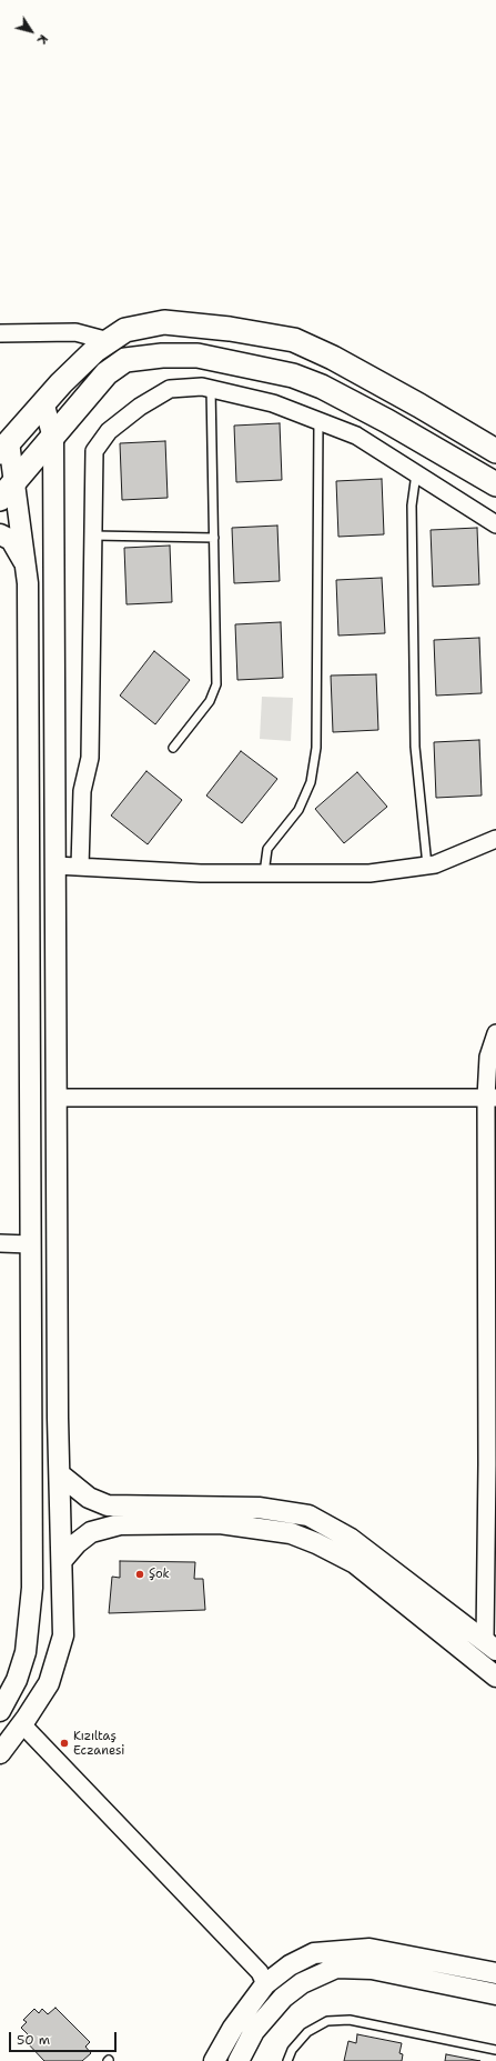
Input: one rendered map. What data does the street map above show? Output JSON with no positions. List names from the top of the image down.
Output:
{
  "places": ["Şok", "Kızıltaş Eczanesi"],
  "scale_bar": "50 m",
  "north": "bottom right"
}
